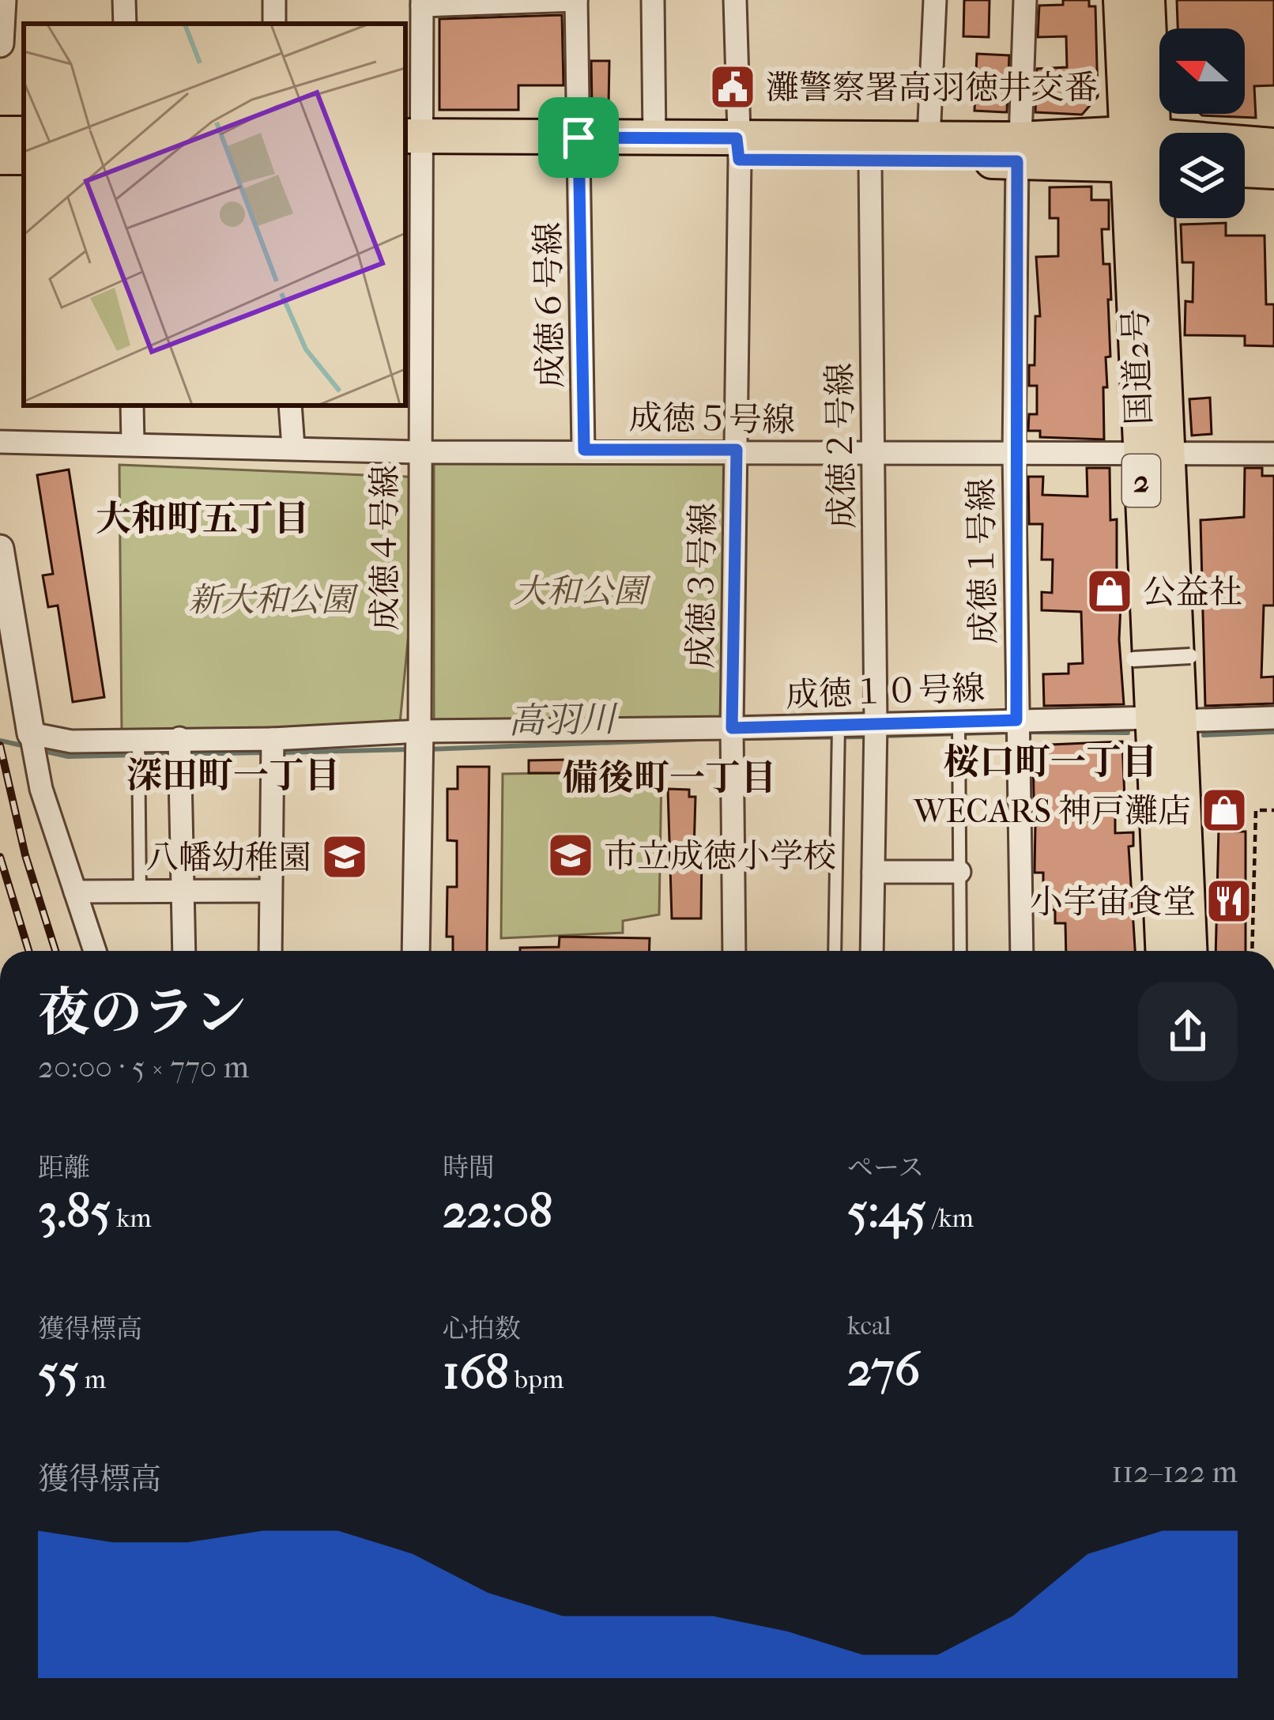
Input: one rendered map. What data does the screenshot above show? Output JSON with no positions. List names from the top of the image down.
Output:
{
  "streets": {
    "main road": ["国道2号", "2"],
    "street": [
      "成徳６号線",
      "成徳５号線",
      "成徳２号線",
      "成徳４号線",
      "成徳１号線",
      "成徳３号線",
      "成徳１０号線"
    ]
  },
  "crossings": [
    ["成徳６号線", "成徳５号線"],
    ["国道2号", "成徳５号線"],
    ["国道2号", "成徳１０号線"],
    ["成徳５号線", "成徳２号線"],
    ["成徳５号線", "成徳４号線"],
    ["成徳５号線", "成徳１号線"],
    ["成徳５号線", "成徳３号線"],
    ["成徳２号線", "成徳１０号線"],
    ["成徳４号線", "成徳１０号線"],
    ["成徳１号線", "成徳１０号線"],
    ["成徳３号線", "成徳１０号線"]
  ],
  "districts": [
    "大和町五丁目",
    "桜口町一丁目",
    "深田町一丁目",
    "備後町一丁目"
  ],
  "water": ["高羽川"],
  "parks": ["大和公園", "新大和公園"],
  "places": {
    "public building": ["灘警察署高羽徳井交番"],
    "shop": ["公益社", "WECARS 神戸灘店"],
    "school or university": ["市立成徳小学校", "八幡幼稚園"],
    "restaurant": ["小宇宙食堂"]
  },
  "north": "left",
  "page": {
    "heading": ["夜のラン", "20:00 · 5 × 770 m"],
    "stats": [
      ["距離", "3.85 km"],
      ["時間", "22:08"],
      ["ペース", "5:45 /km"],
      ["獲得標高", "55 m"],
      ["心拍数", "168 bpm"],
      ["kcal", "276"]
    ],
    "chart": ["獲得標高", "112–122 m"]
  }
}
